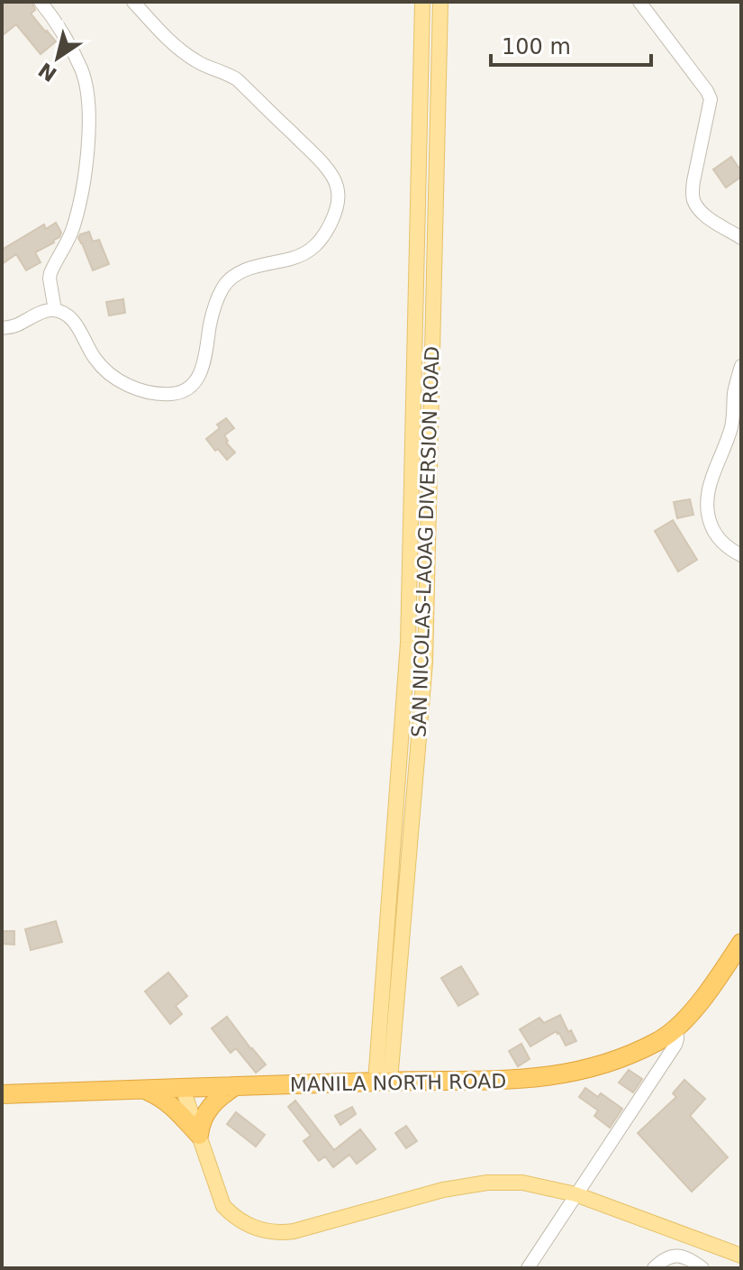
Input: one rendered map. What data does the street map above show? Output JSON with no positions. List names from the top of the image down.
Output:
{
  "streets": {
    "highway": ["MANILA NORTH ROAD"],
    "main road": ["SAN NICOLAS-LAOAG DIVERSION ROAD"]
  },
  "crossings": [
    ["SAN NICOLAS-LAOAG DIVERSION ROAD", "MANILA NORTH ROAD"]
  ],
  "scale_bar": "100 m",
  "north": "bottom left"
}
